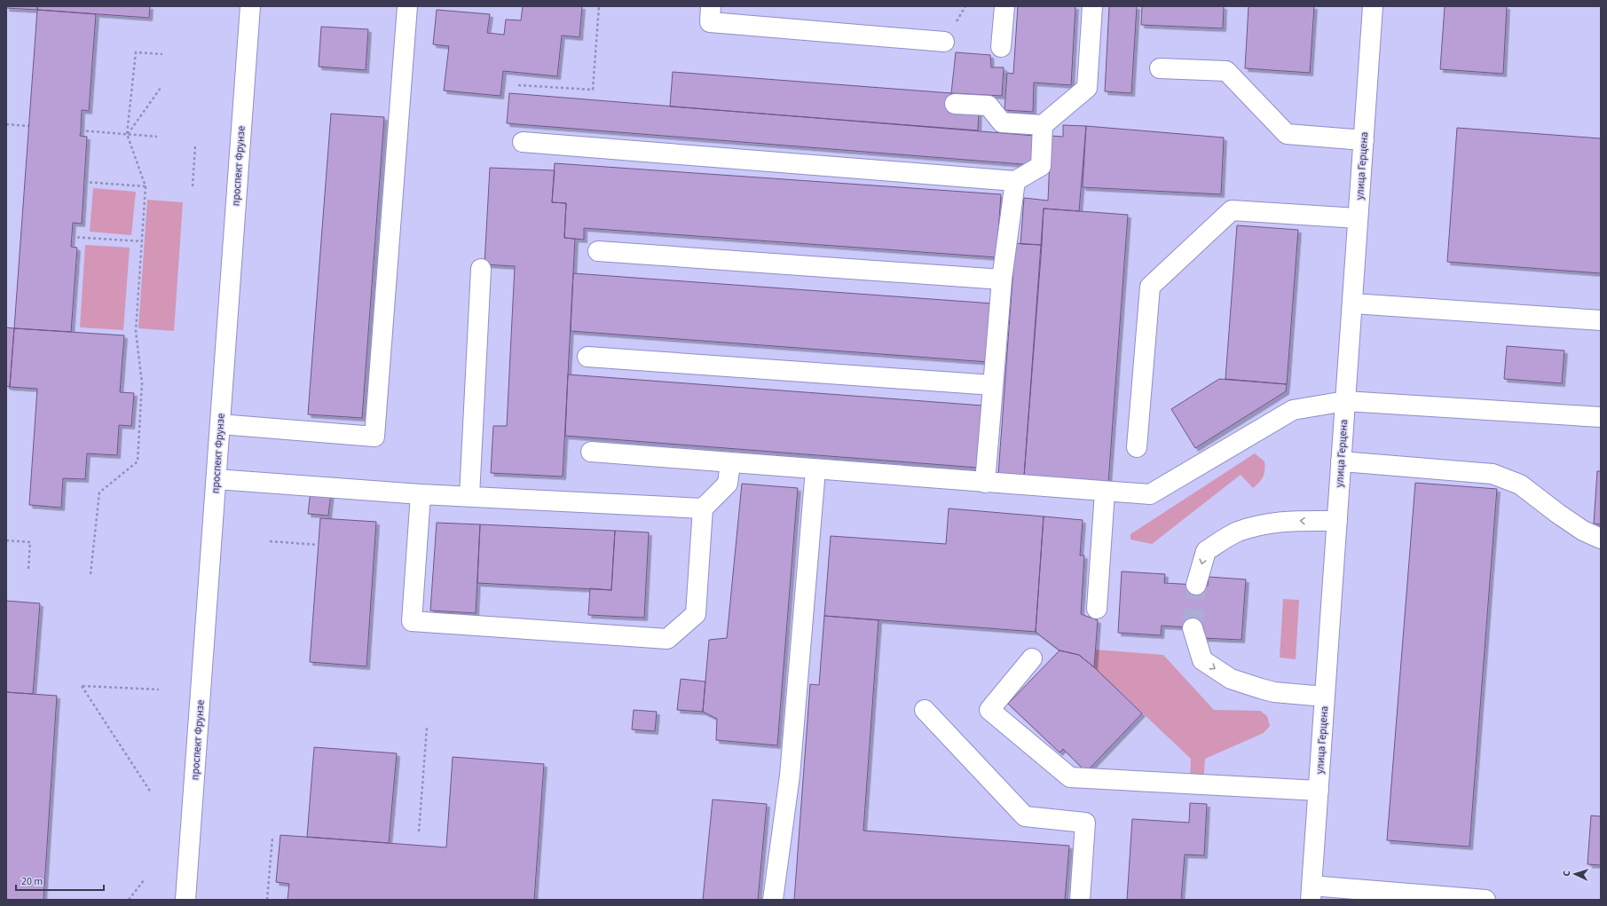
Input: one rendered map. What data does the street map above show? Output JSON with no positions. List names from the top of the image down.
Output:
{
  "streets": {
    "street": ["проспект Фрунзе", "улица Герцена"]
  },
  "scale_bar": "20 m",
  "north": "left"
}
